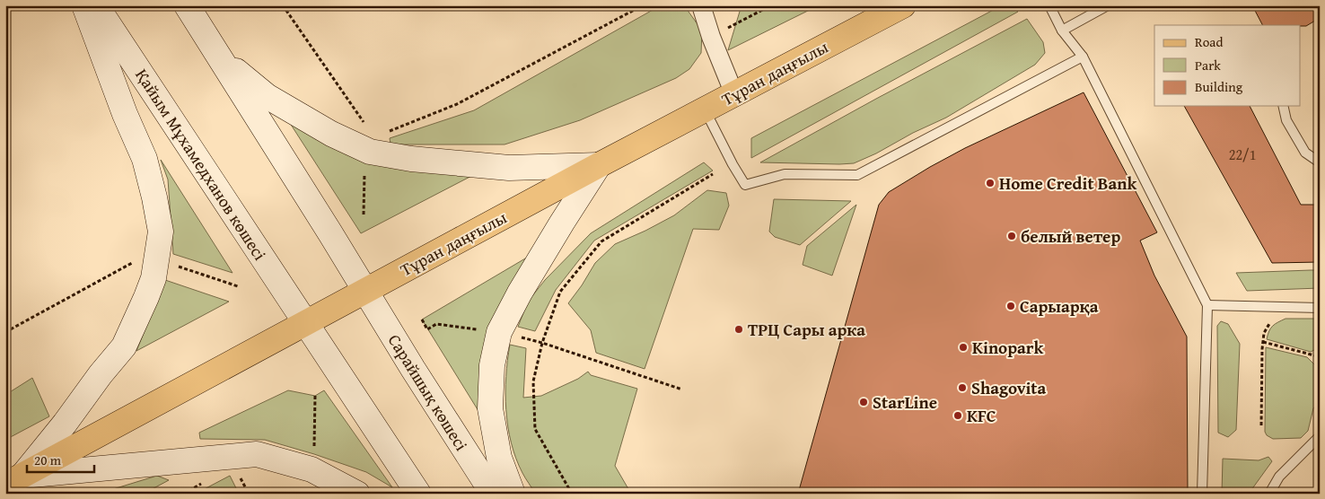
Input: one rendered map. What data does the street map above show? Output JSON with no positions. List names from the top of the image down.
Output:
{
  "streets": {
    "main road": ["Тұран даңғылы", "Қайым Мұхамедханов көшесі", "Сарайшық көшесі"]
  },
  "crossings": [
    ["Тұран даңғылы", "Қайым Мұхамедханов көшесі"],
    ["Тұран даңғылы", "Сарайшық көшесі"]
  ],
  "places": [
    "Home Credit Bank",
    "белый ветер",
    "Сарыарқа",
    "ТРЦ Сары арка",
    "Kinopark",
    "Shagovita",
    "StarLine",
    "KFC"
  ],
  "house_numbers": ["22/1"],
  "legend": ["Road", "Park", "Building"],
  "scale_bar": "20 m"
}
